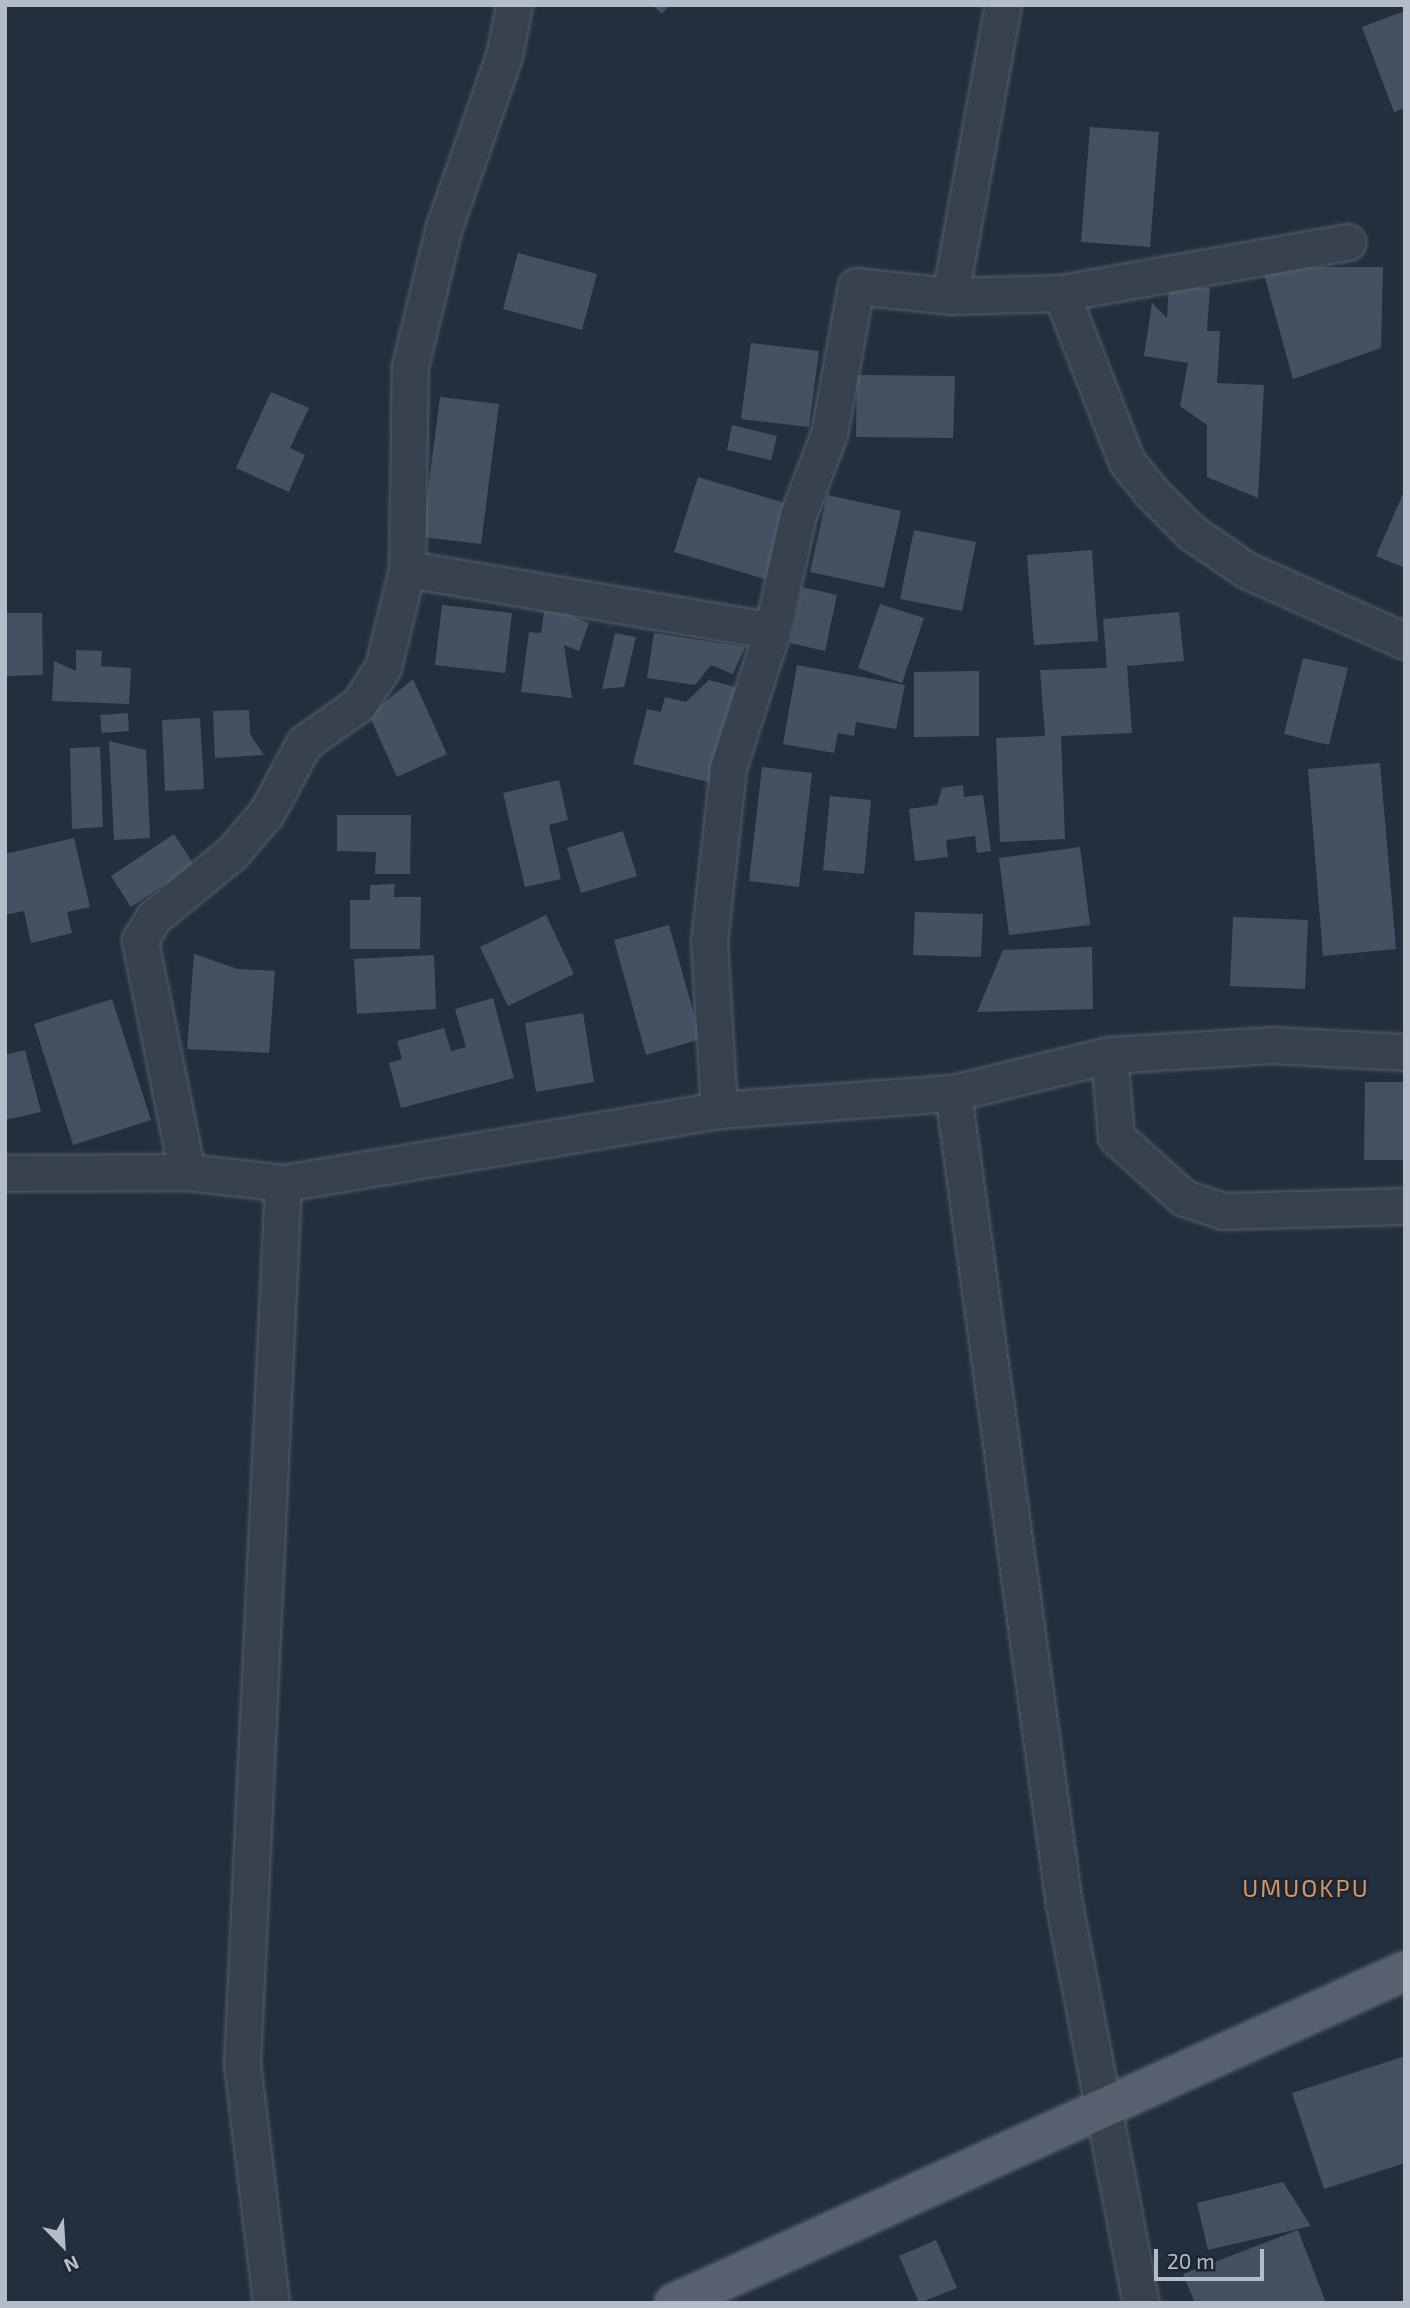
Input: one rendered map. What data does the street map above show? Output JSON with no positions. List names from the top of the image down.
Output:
{
  "districts": ["UMUOKPU"],
  "scale_bar": "20 m",
  "north": "bottom right"
}
